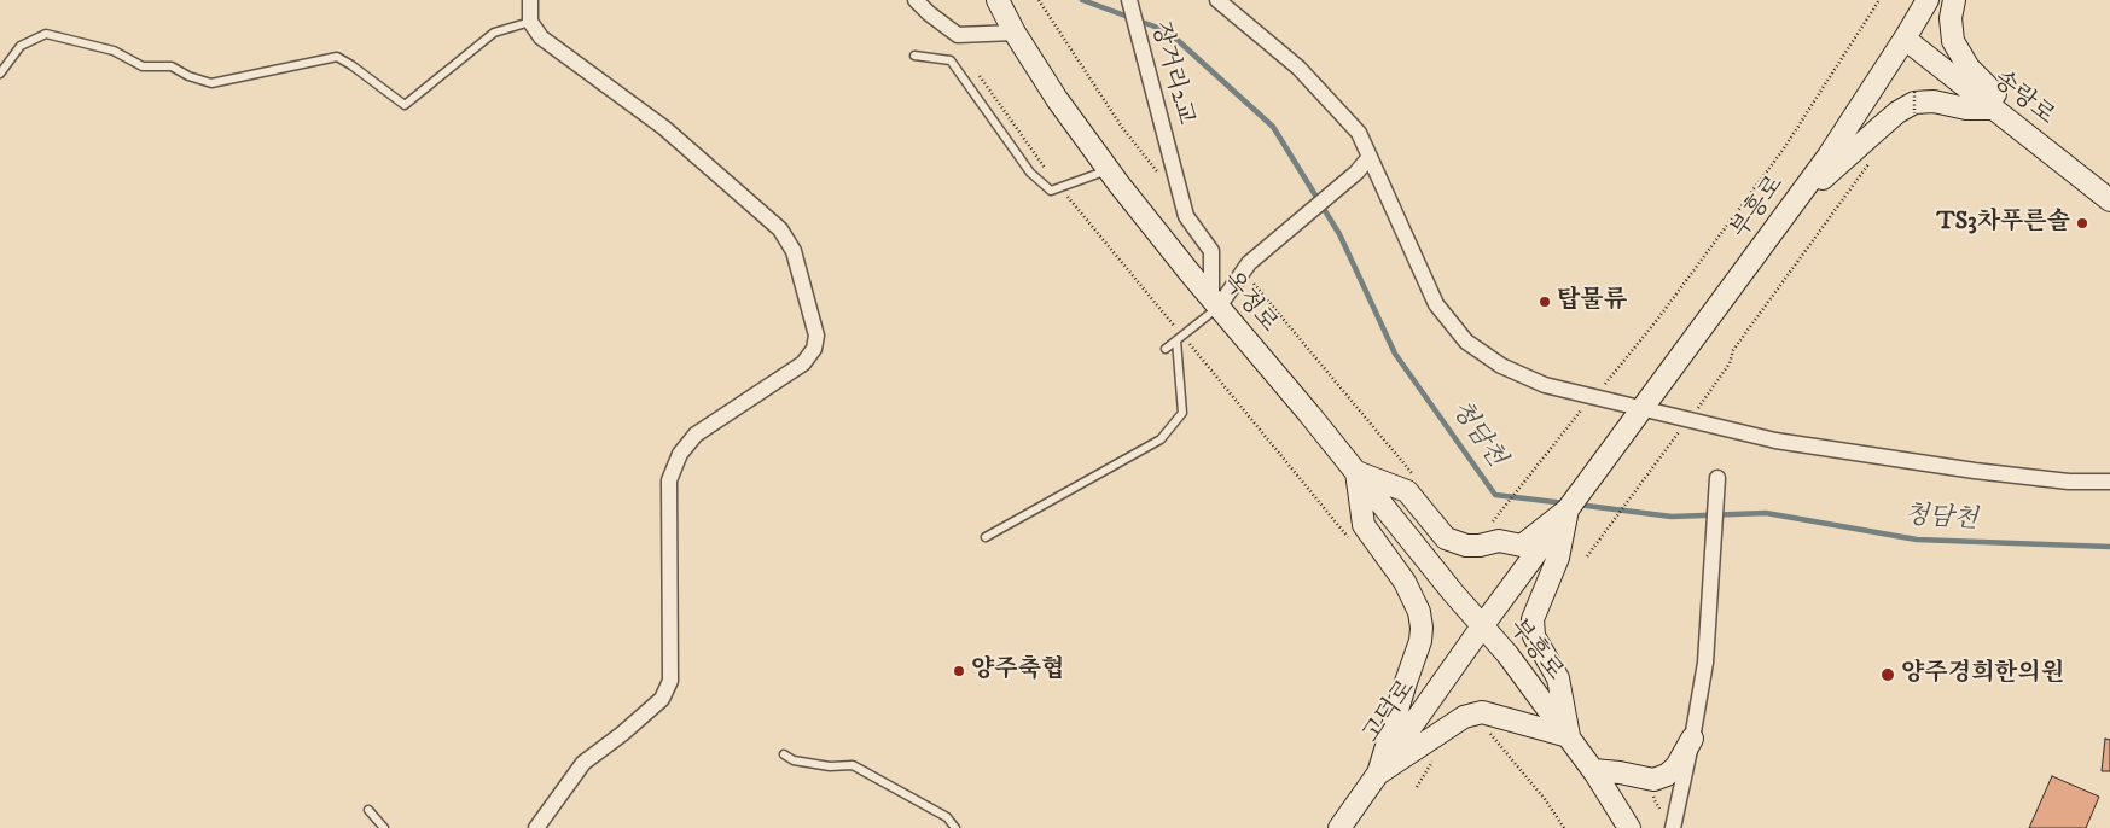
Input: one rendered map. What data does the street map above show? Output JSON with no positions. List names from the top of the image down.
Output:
{
  "streets": {
    "main road": [
      "송랑로",
      "부흥로",
      "옥정로",
      "고덕로"
    ],
    "street": ["장거리2교"]
  },
  "crossings": [
    ["장거리2교", "옥정로"],
    ["송랑로", "부흥로"],
    ["부흥로", "옥정로"],
    ["부흥로", "고덕로"],
    ["옥정로", "고덕로"]
  ],
  "water": ["청담천"],
  "places": [
    "TS3차푸른솔",
    "탑물류",
    "양주축협",
    "양주경희한의원"
  ]
}
